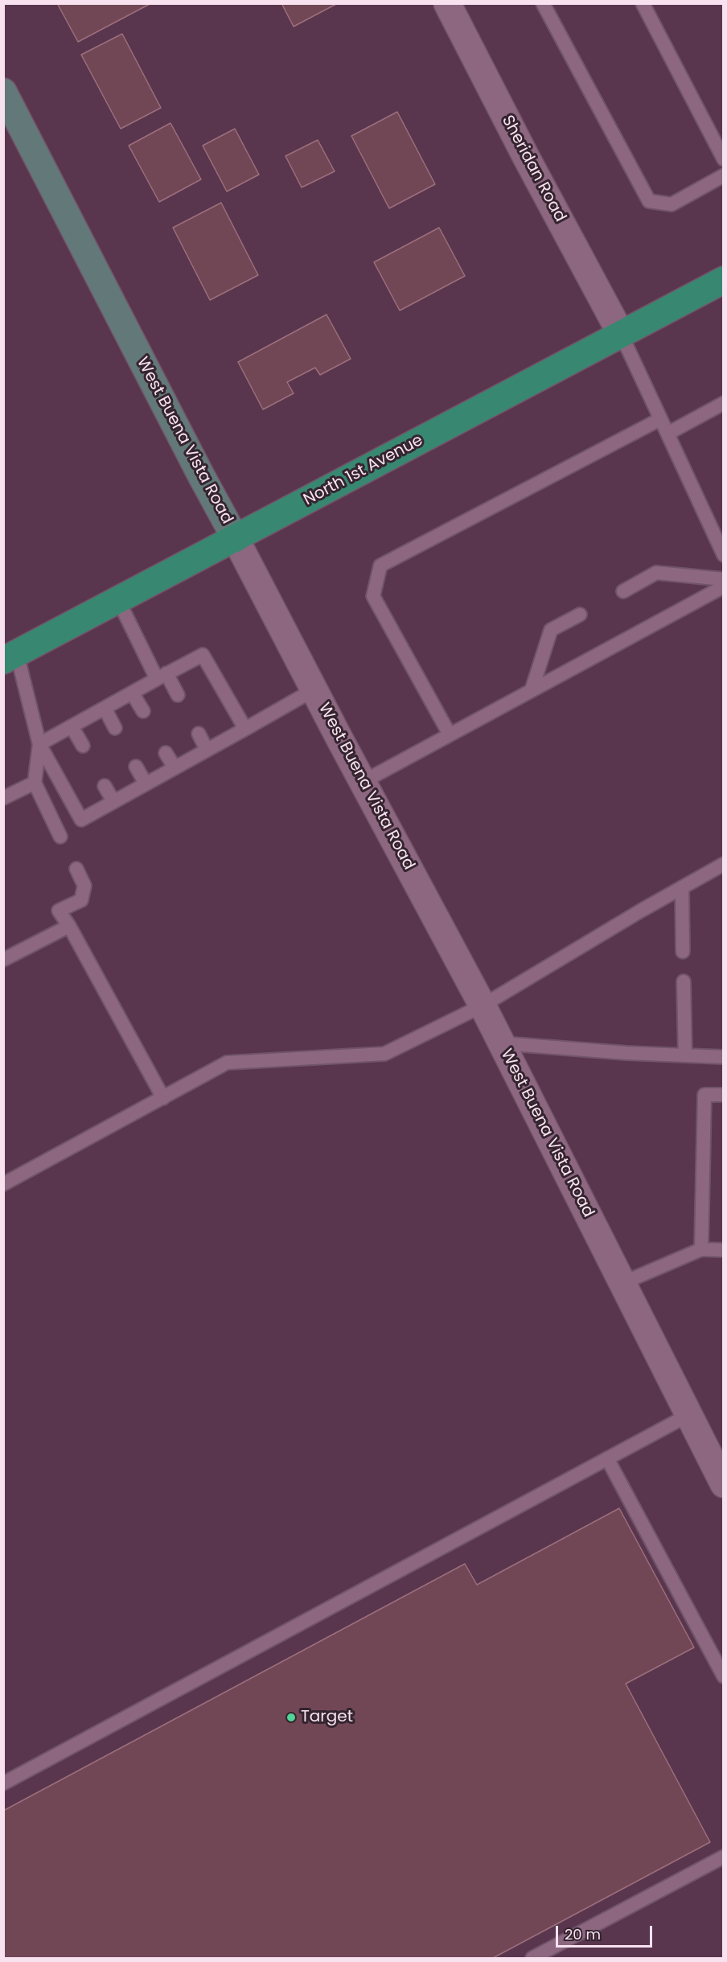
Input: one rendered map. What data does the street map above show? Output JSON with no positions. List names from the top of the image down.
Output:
{
  "streets": {
    "main road": ["North 1st Avenue"],
    "street": ["Sheridan Road", "West Buena Vista Road"]
  },
  "crossings": [
    ["Sheridan Road", "North 1st Avenue"],
    ["West Buena Vista Road", "North 1st Avenue"]
  ],
  "places": ["Target"],
  "scale_bar": "20 m"
}
